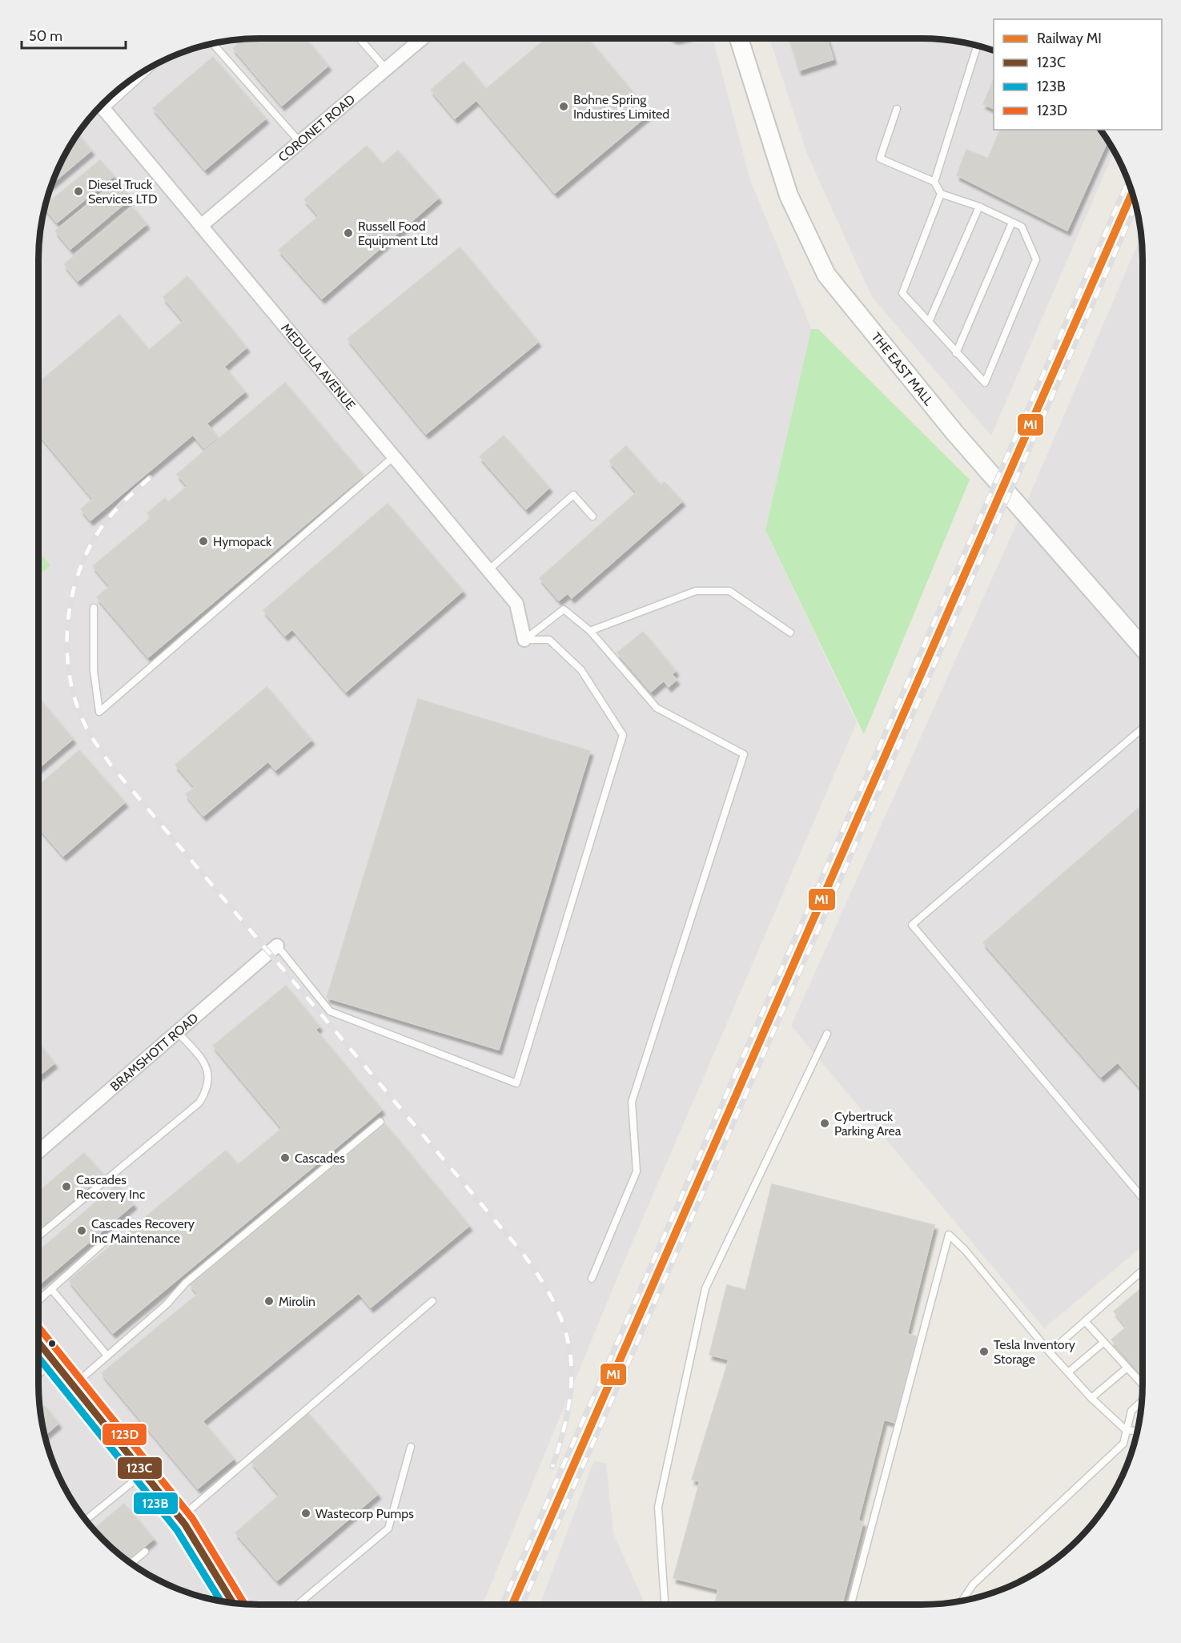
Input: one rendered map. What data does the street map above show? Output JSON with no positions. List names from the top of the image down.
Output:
{
  "streets": {
    "main road": ["THE EAST MALL"],
    "street": ["CORONET ROAD", "MEDULLA AVENUE", "BRAMSHOTT ROAD"]
  },
  "crossings": [
    ["CORONET ROAD", "MEDULLA AVENUE"]
  ],
  "places": [
    "Bohne Spring Industires Limited",
    "Diesel Truck Services LTD",
    "Russell Food Equipment Ltd",
    "Hymopack",
    "Cybertruck Parking Area",
    "Cascades",
    "Cascades Recovery Inc",
    "Cascades Recovery Inc Maintenance",
    "Mirolin",
    "Tesla Inventory Storage",
    "Wastecorp Pumps"
  ],
  "lines": [
    "rail line MI",
    "transit line 123D",
    "transit line 123C",
    "transit line 123B"
  ],
  "legend": [
    "Railway MI",
    "123C",
    "123B",
    "123D"
  ],
  "scale_bar": "50 m"
}
